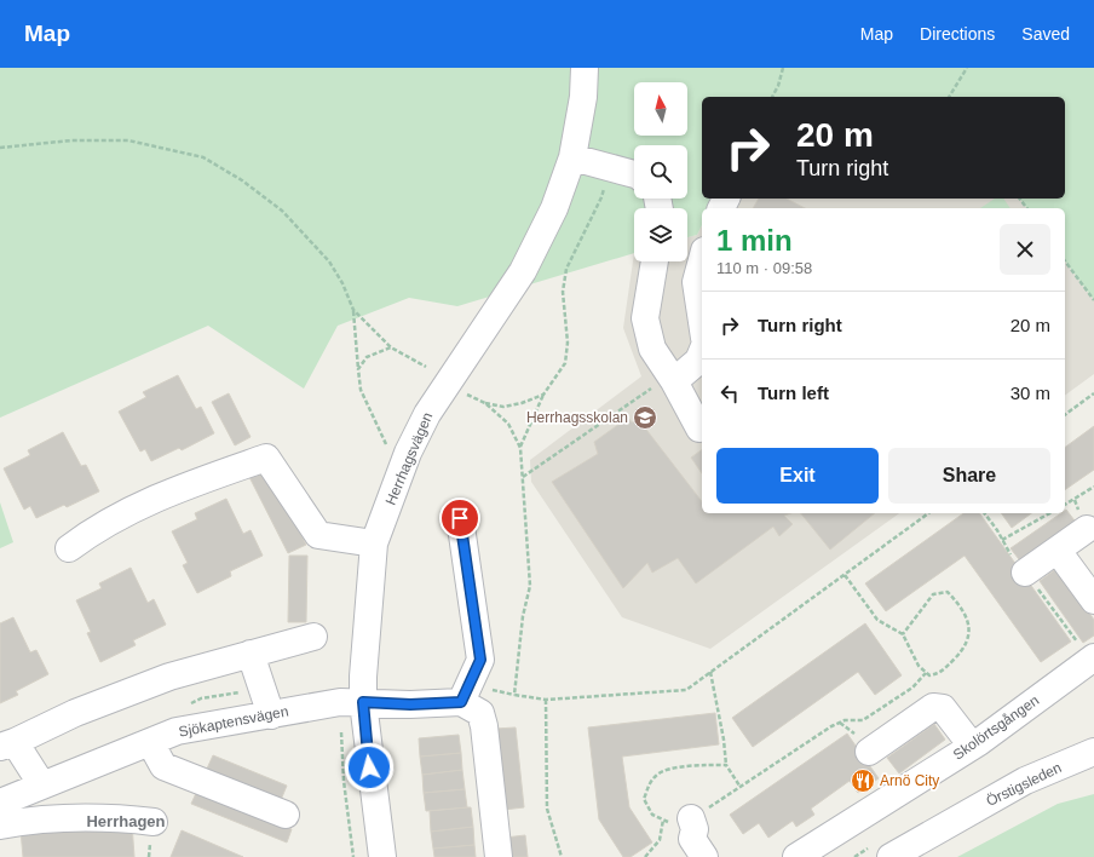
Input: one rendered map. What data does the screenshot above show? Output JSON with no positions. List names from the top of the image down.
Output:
{
  "streets": {
    "street": [
      "Herrhagsvägen",
      "Sjökaptensvägen",
      "Skolörtsgången",
      "Örstigsleden"
    ]
  },
  "crossings": [
    ["Herrhagsvägen", "Sjökaptensvägen"]
  ],
  "districts": ["Herrhagen"],
  "places": {
    "school or university": ["Herrhagsskolan"],
    "restaurant": ["Arnö City"]
  },
  "north": "top",
  "page": {
    "header": "Map",
    "nav": ["Map", "Directions", "Saved"],
    "turn": ["20 m", "Turn right"],
    "heading": ["1 min", "110 m · 09:58"],
    "list": [
      {
        "name": "Turn right",
        "value": "20 m"
      },
      {
        "name": "Turn left",
        "value": "30 m"
      }
    ],
    "buttons": ["Exit", "Share"]
  }
}
